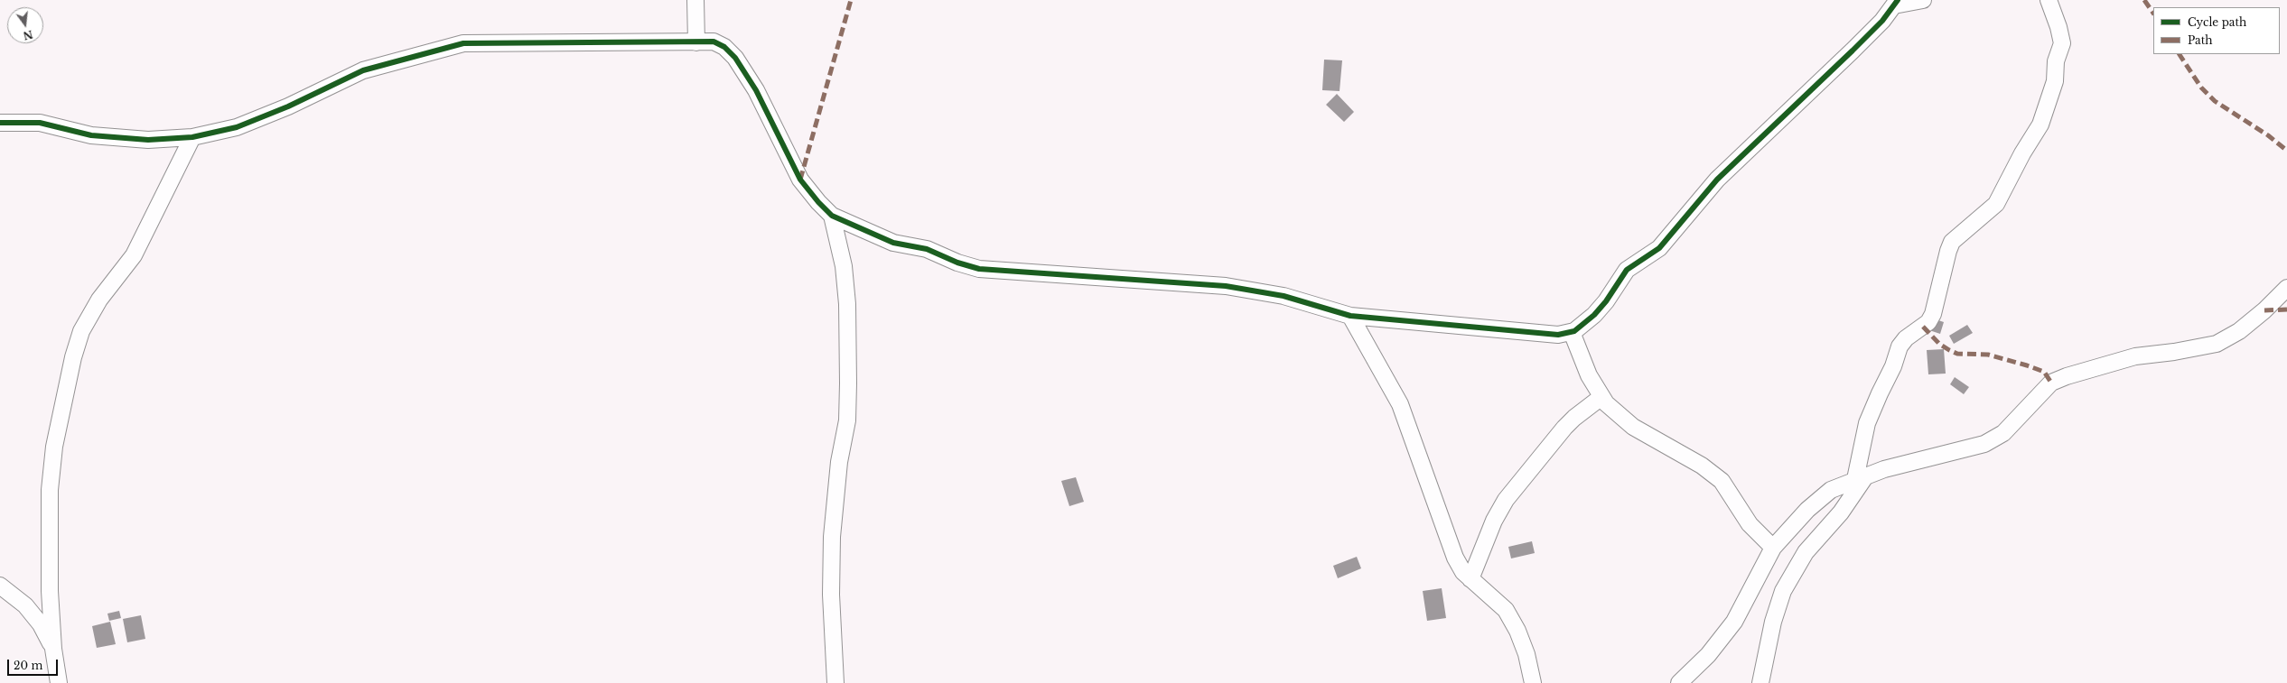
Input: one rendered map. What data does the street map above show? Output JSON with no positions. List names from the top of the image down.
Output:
{
  "legend": ["Cycle path", "Path"],
  "scale_bar": "20 m",
  "north": "bottom"
}
